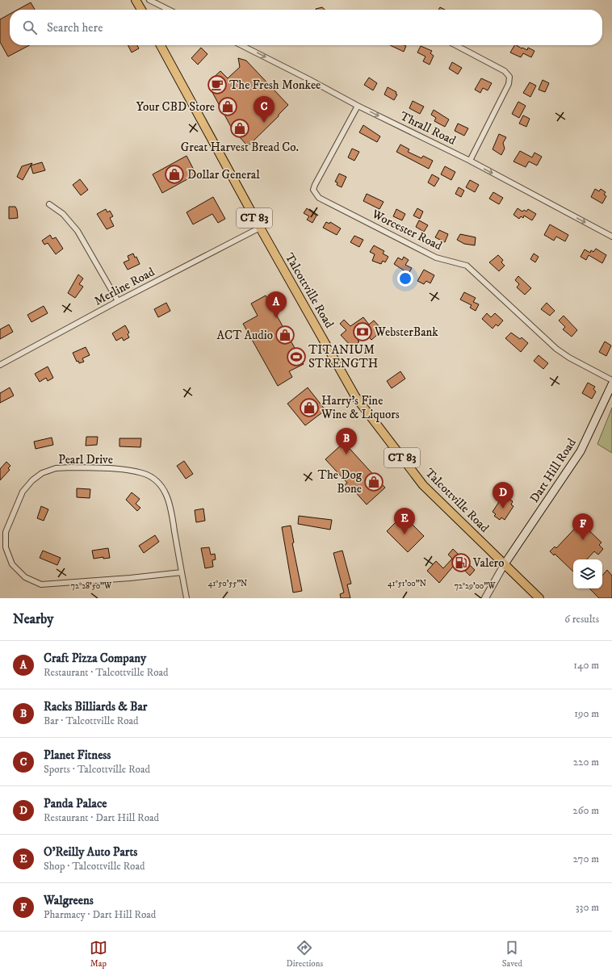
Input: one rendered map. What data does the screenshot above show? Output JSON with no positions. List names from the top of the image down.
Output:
{
  "streets": {
    "main road": ["CT 83", "Talcottville Road", "Dart Hill Road"],
    "street": [
      "Thrall Road",
      "Worcester Road",
      "Merline Road",
      "Pearl Drive"
    ]
  },
  "crossings": [
    ["Thrall Road", "Worcester Road"],
    ["Merline Road", "Talcottville Road"],
    ["Talcottville Road", "Dart Hill Road"]
  ],
  "one_way": ["Thrall Road"],
  "places": {
    "cafe": ["The Fresh Monkee"],
    "shop": [
      "Your CBD Store",
      "Great Harvest Bread Co.",
      "Dollar General",
      "ACT Audio",
      "Harry's Fine Wine & Liquors",
      "The Dog Bone"
    ],
    "bank": ["WebsterBank"],
    "sports": ["TITANIUM STRENGTH"],
    "fuel station": ["Valero"]
  },
  "page": {
    "search": "Search here",
    "pins": [
      "C",
      "A",
      "B",
      "D",
      "E",
      "F"
    ],
    "heading": ["Nearby", "6 results"],
    "list": [
      {
        "mark": "A",
        "name": "Craft Pizza Company",
        "note": "Restaurant · Talcottville Road",
        "value": "140 m"
      },
      {
        "mark": "B",
        "name": "Racks Billiards & Bar",
        "note": "Bar · Talcottville Road",
        "value": "190 m"
      },
      {
        "mark": "C",
        "name": "Planet Fitness",
        "note": "Sports · Talcottville Road",
        "value": "220 m"
      },
      {
        "mark": "D",
        "name": "Panda Palace",
        "note": "Restaurant · Dart Hill Road",
        "value": "260 m"
      },
      {
        "mark": "E",
        "name": "O'Reilly Auto Parts",
        "note": "Shop · Talcottville Road",
        "value": "270 m"
      },
      {
        "mark": "F",
        "name": "Walgreens",
        "note": "Pharmacy · Dart Hill Road",
        "value": "330 m"
      }
    ],
    "nav": ["Map", "Directions", "Saved"]
  },
  "coordinates": [
    "41°50'55\"N",
    "41°51'00\"N",
    "72°28'50\"W",
    "72°29'00\"W"
  ]
}
